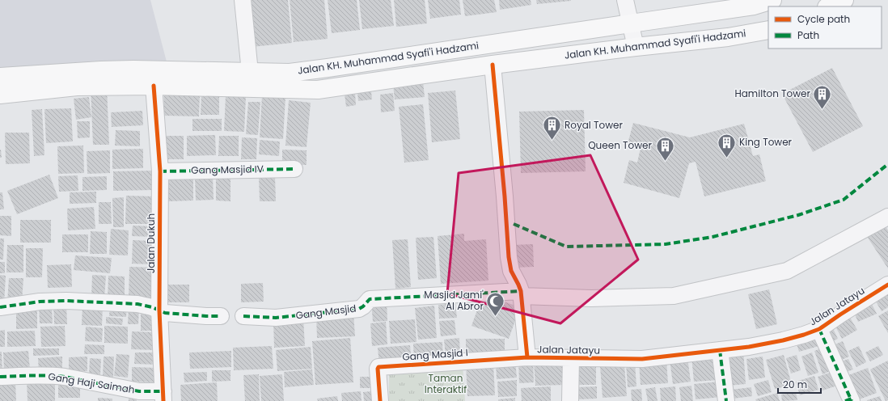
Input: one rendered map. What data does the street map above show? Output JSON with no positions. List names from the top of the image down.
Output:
{
  "streets": {
    "main road": ["Jalan KH. Muhammad Syafi'i Hadzami"],
    "street": [
      "Gang Masjid IV",
      "Jalan Dukuh",
      "Jalan Jatayu",
      "Gang Masjid",
      "Gang Masjid I",
      "Gang Haji Saimah"
    ]
  },
  "crossings": [
    ["Jalan KH. Muhammad Syafi'i Hadzami", "Jalan Dukuh"],
    ["Jalan KH. Muhammad Syafi'i Hadzami", "Jalan Jatayu"],
    ["Gang Masjid IV", "Jalan Dukuh"],
    ["Jalan Dukuh", "Gang Haji Saimah"],
    ["Jalan Jatayu", "Gang Masjid"],
    ["Jalan Jatayu", "Gang Masjid I"]
  ],
  "parks": ["Taman Interaktif"],
  "places": {
    "building": [
      "Hamilton Tower",
      "Royal Tower",
      "King Tower",
      "Queen Tower"
    ],
    "mosque": ["Masjid Jami' Al Abror"]
  },
  "legend": ["Cycle path", "Path"],
  "scale_bar": "20 m"
}
